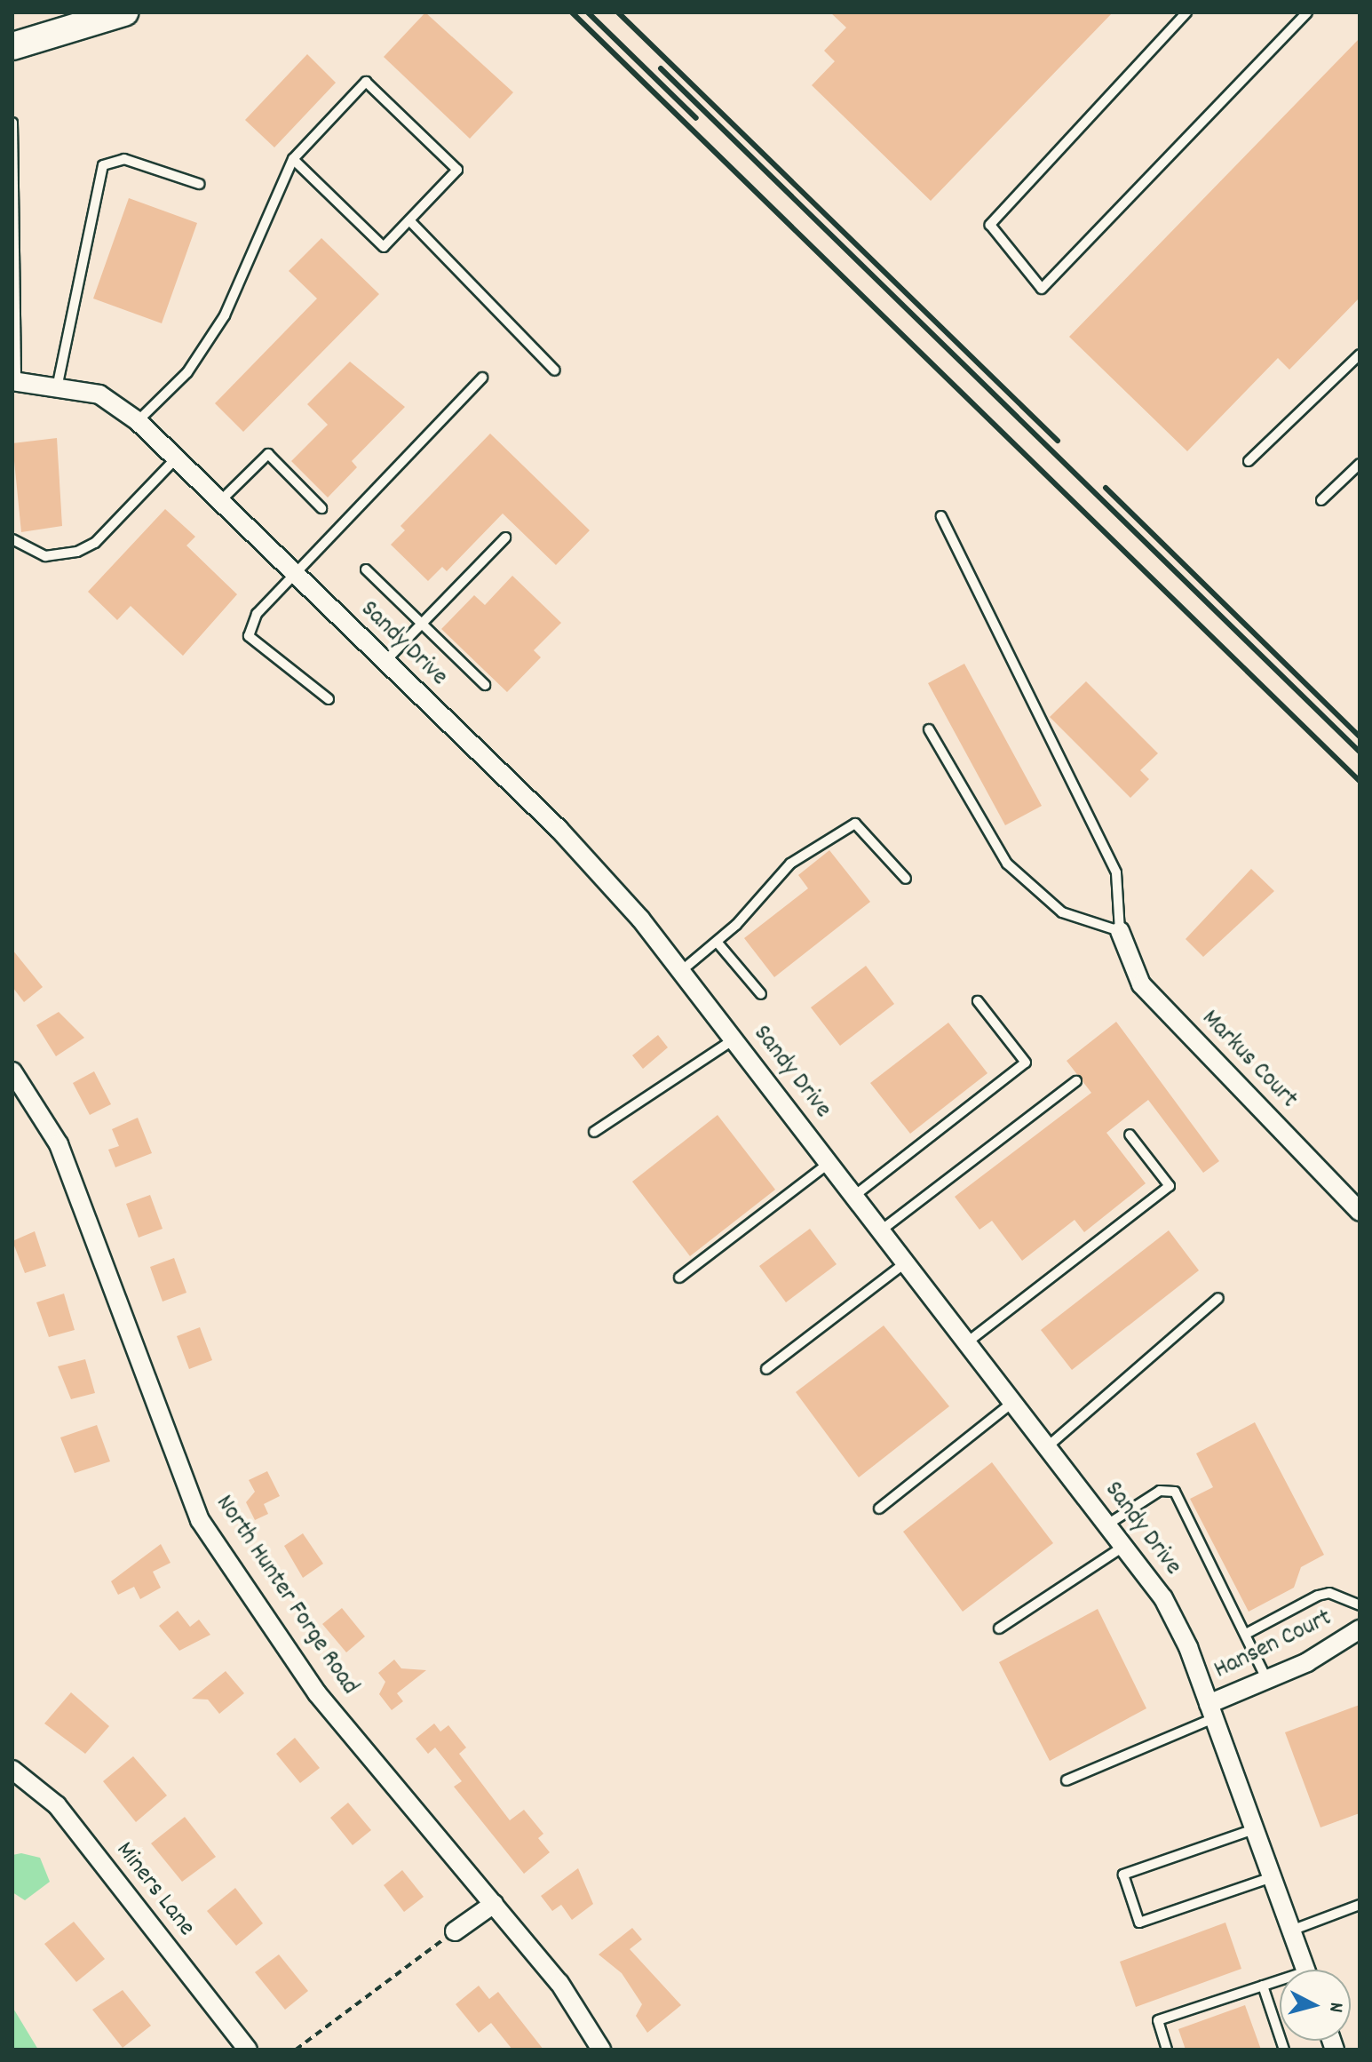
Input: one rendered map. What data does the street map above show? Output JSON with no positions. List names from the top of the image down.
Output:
{
  "streets": {
    "street": [
      "Sandy Drive",
      "Markus Court",
      "North Hunter Forge Road",
      "Hansen Court",
      "Miners Lane"
    ]
  },
  "crossings": [
    ["Sandy Drive", "Hansen Court"]
  ],
  "north": "right"
}
